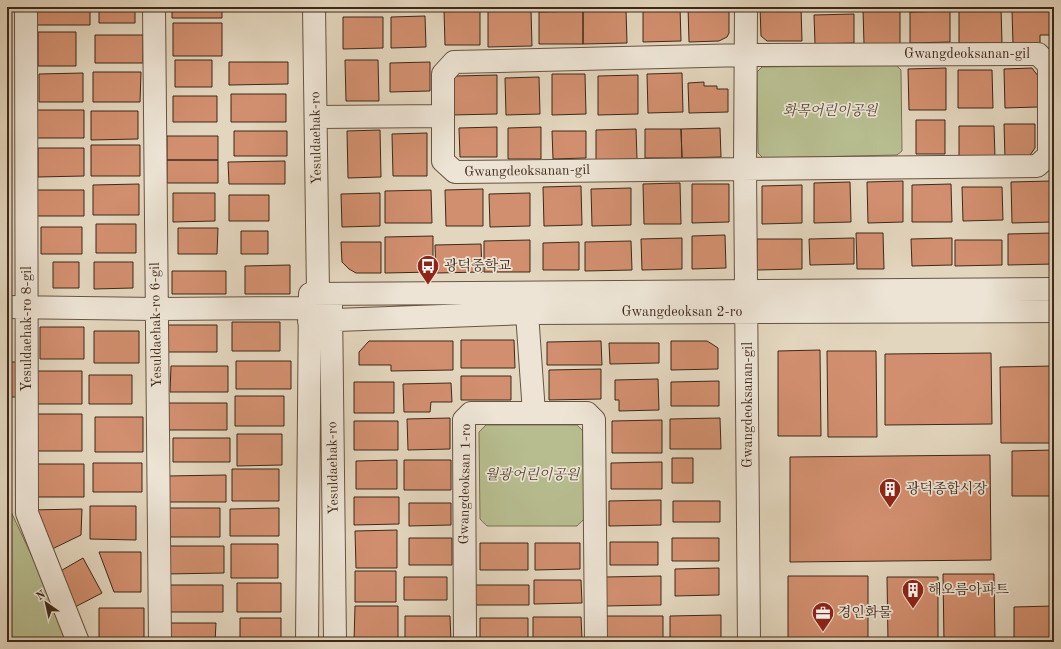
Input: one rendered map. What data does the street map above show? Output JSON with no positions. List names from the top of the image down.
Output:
{
  "streets": {
    "street": [
      "Gwangdeoksanan-gil",
      "Yesuldaehak-ro",
      "Gwangdeoksan 2-ro",
      "Yesuldaehak-ro 6-gil",
      "Yesuldaehak-ro 8-gil",
      "Gwangdeoksan 1-ro"
    ]
  },
  "crossings": [
    ["Gwangdeoksanan-gil", "Gwangdeoksan 2-ro"],
    ["Yesuldaehak-ro", "Gwangdeoksan 2-ro"]
  ],
  "parks": ["화목어린이공원", "월광어린이공원"],
  "places": {
    "bus stop": ["광덕중학교"],
    "building": ["광덕종합시장", "해오름아파트"],
    "office": ["경인화물"]
  },
  "north": "top left"
}
